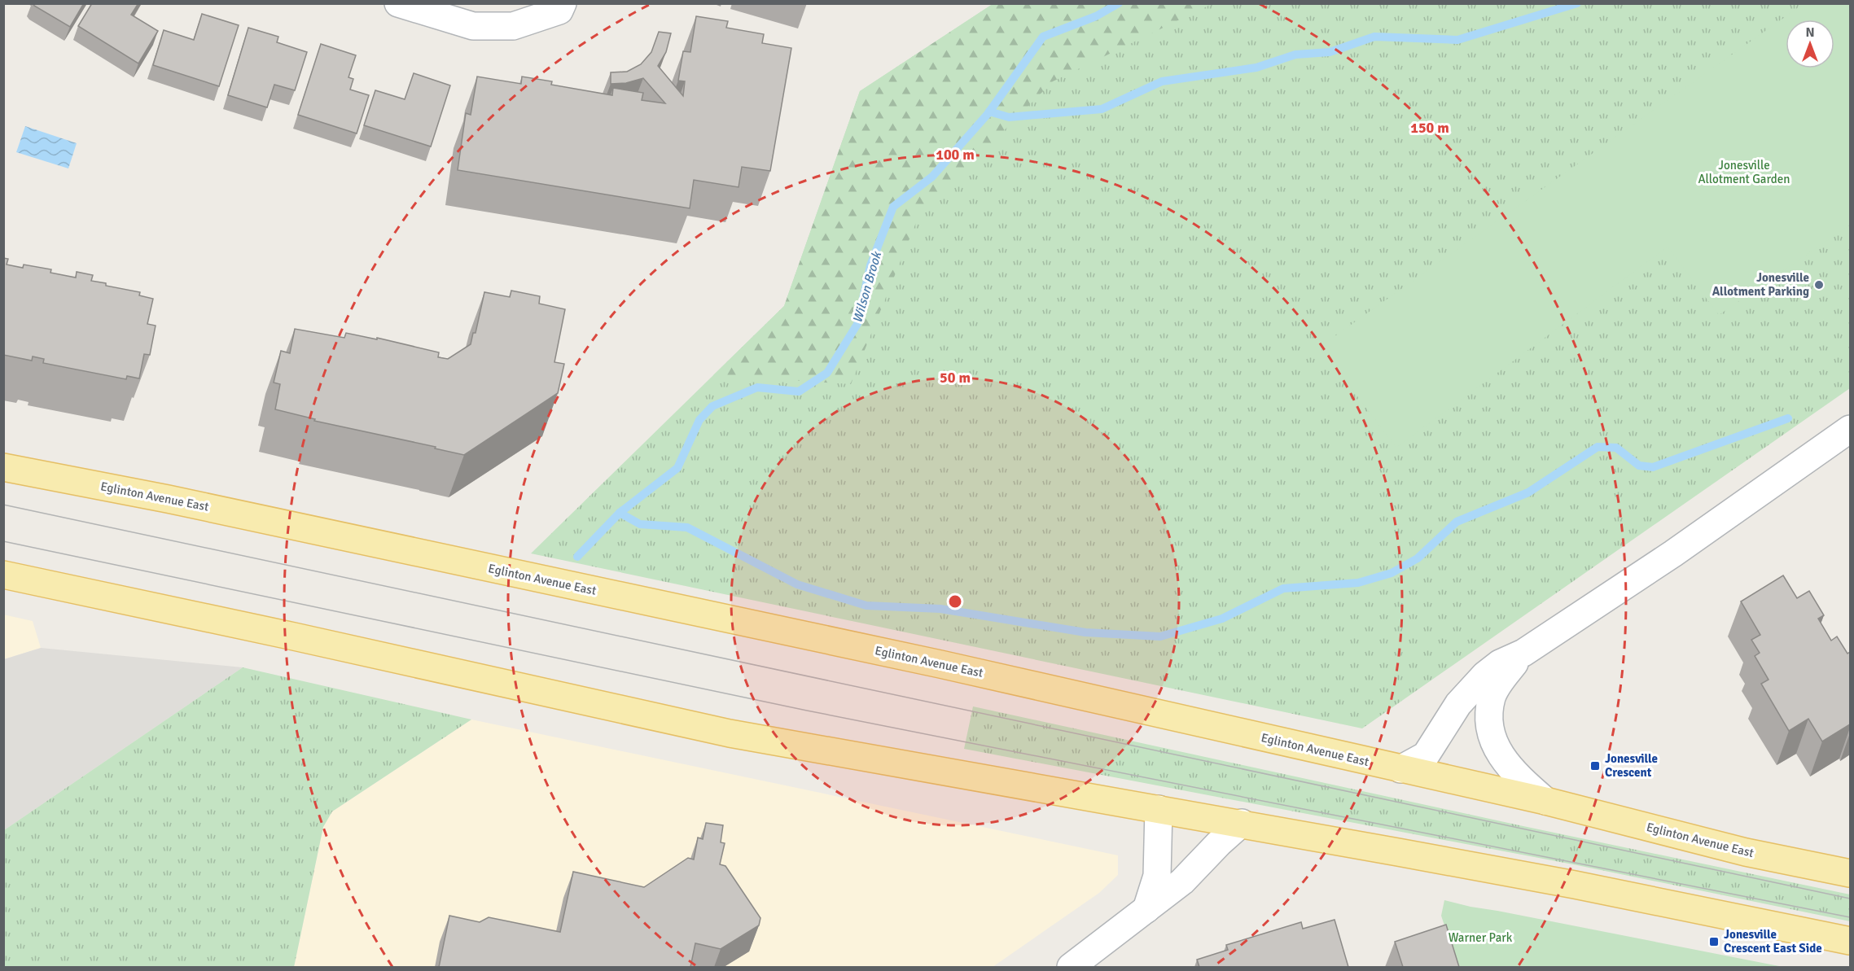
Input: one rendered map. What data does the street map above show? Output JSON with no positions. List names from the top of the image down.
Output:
{
  "streets": {
    "main road": ["Eglinton Avenue East"]
  },
  "water": ["Wilson Brook"],
  "parks": ["Jonesville Allotment Garden", "Warner Park"],
  "places": {
    "other": ["Jonesville Allotment Parking"],
    "transit": ["Jonesville Crescent", "Jonesville Crescent East Side"]
  },
  "north": "top",
  "rings": ["150 m", "100 m", "50 m"]
}
